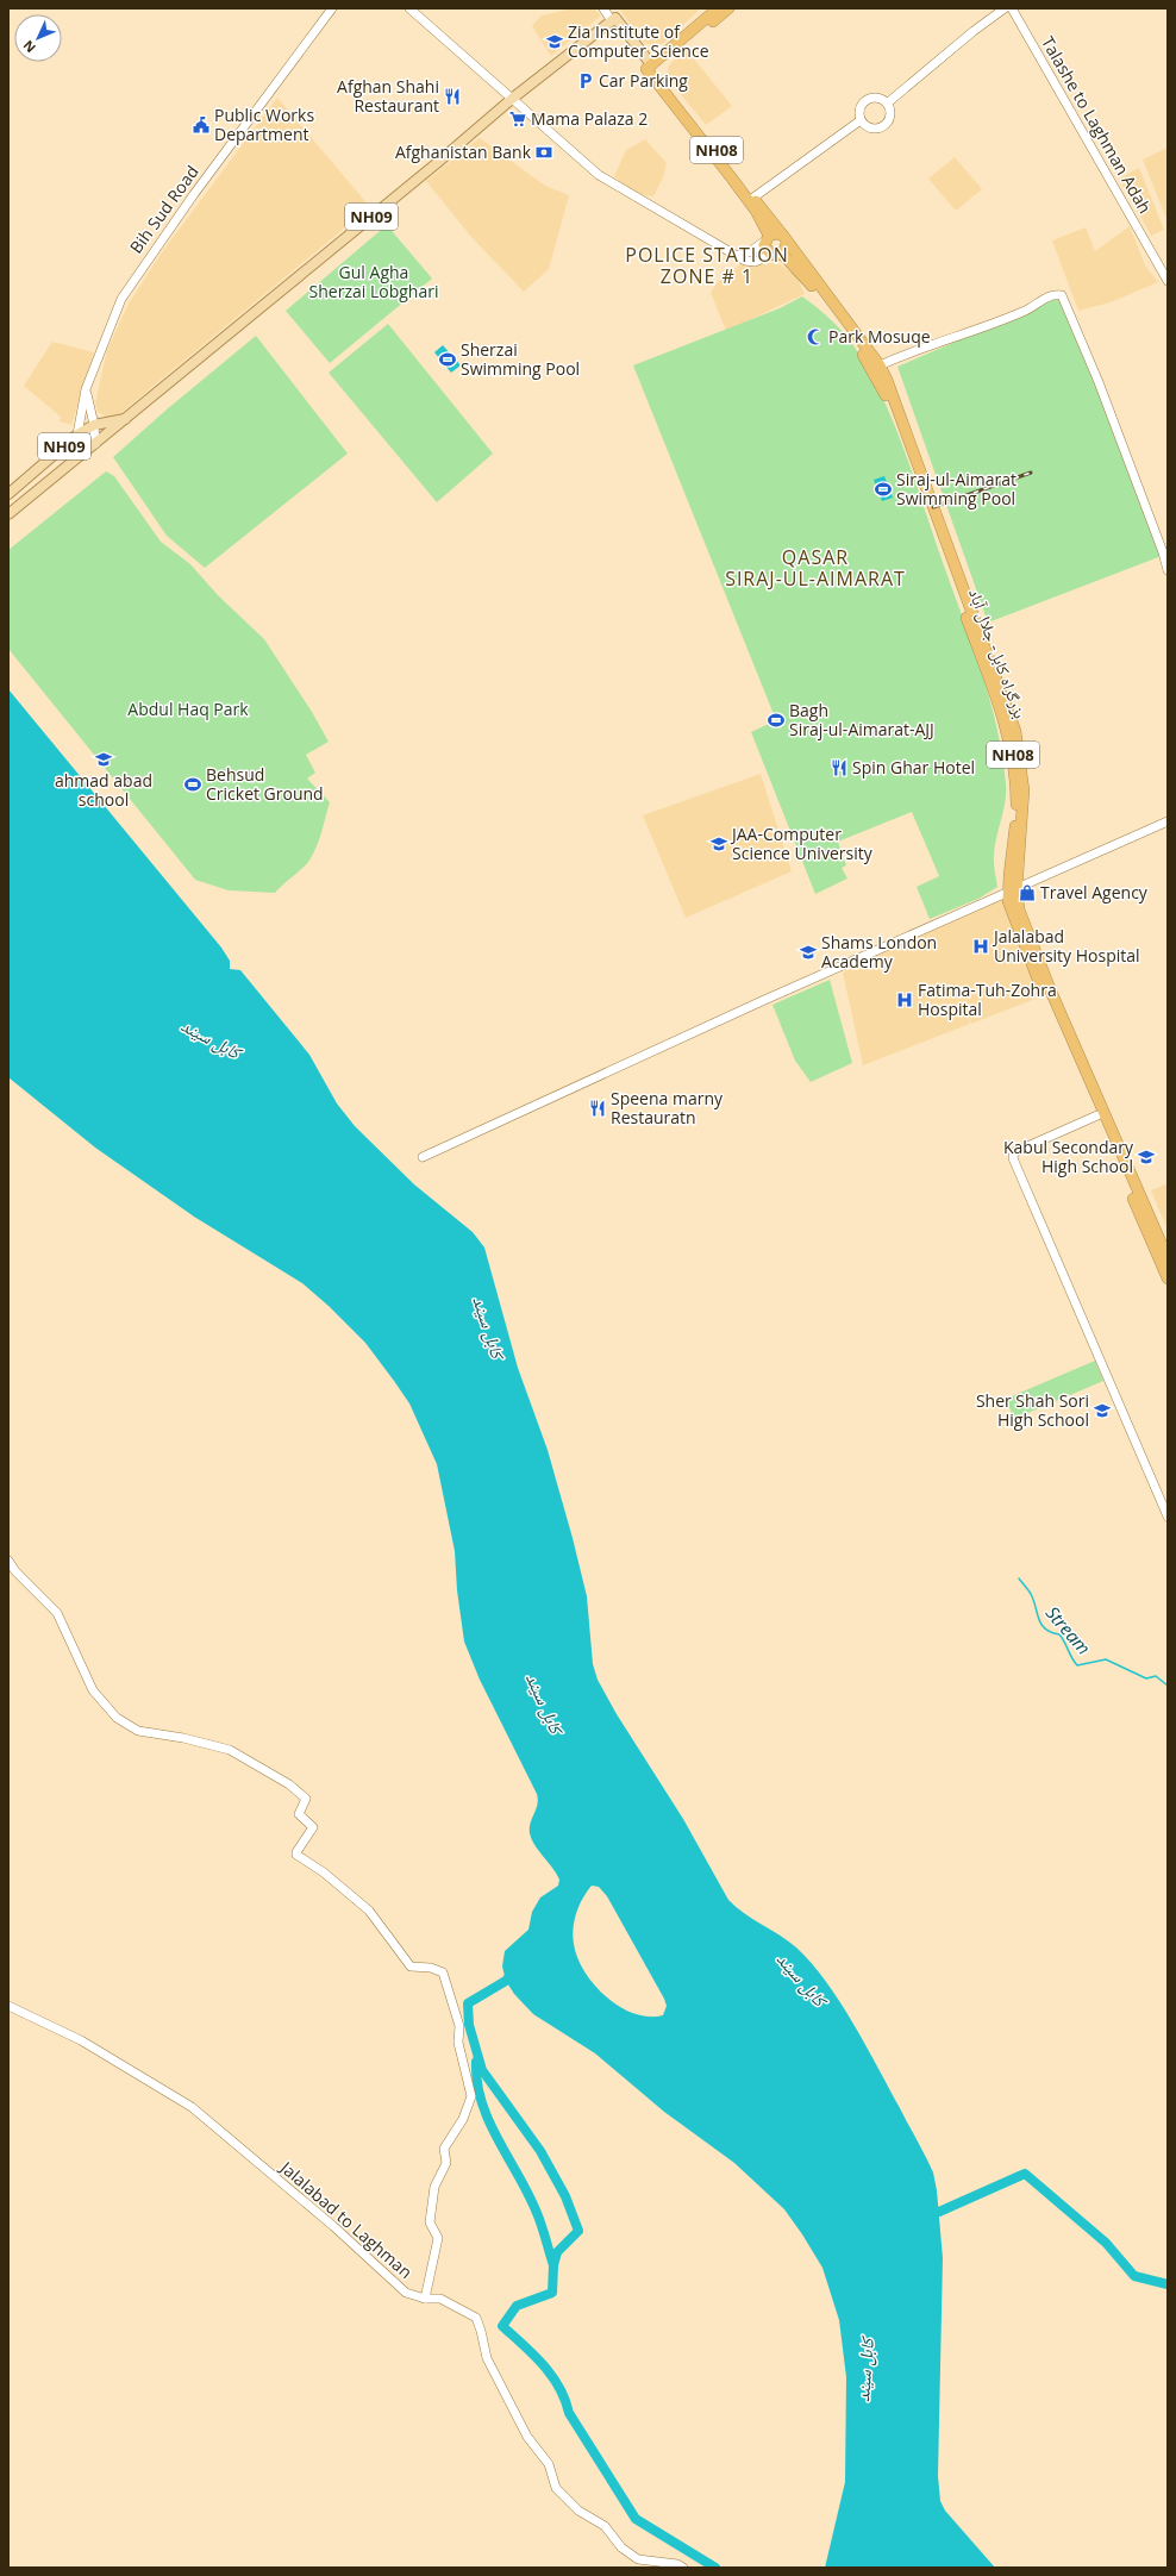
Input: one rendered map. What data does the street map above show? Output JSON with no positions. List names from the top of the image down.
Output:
{
  "streets": {
    "highway": ["NH08", "بزرگراه کابل- جلال آباد"],
    "main road": ["NH09"],
    "street": ["Talashe to Laghman Adah", "Bih Sud Road", "Jalalabad to Laghman"]
  },
  "crossings": [
    ["NH08", "بزرگراه کابل- جلال آباد"],
    ["Bih Sud Road", "NH09"]
  ],
  "districts": ["POLICE STATION ZONE # 1", "QASAR SIRAJ-UL-AIMARAT"],
  "water": ["کابل سيند", "Stream"],
  "parks": ["Gul Agha Sherzai Lobghari", "Abdul Haq Park"],
  "places": {
    "school or university": [
      "Zia Institute of Computer Science",
      "ahmad abad school",
      "JAA-Computer Science University",
      "Shams London Academy",
      "Kabul Secondary High School",
      "Sher Shah Sori High School"
    ],
    "parking": ["Car Parking"],
    "restaurant": ["Afghan Shahi Restaurant", "Spin Ghar Hotel", "Speena marny Restauratn"],
    "supermarket": ["Mama Palaza 2"],
    "public building": ["Public Works Department"],
    "bank": ["Afghanistan Bank"],
    "mosque": ["Park Mosuqe"],
    "sports": [
      "Sherzai Swimming Pool",
      "Siraj-ul-Aimarat Swimming Pool",
      "Bagh Siraj-ul-Aimarat-AJJ",
      "Behsud Cricket Ground"
    ],
    "shop": ["Travel Agency"],
    "hospital": ["Jalalabad University Hospital", "Fatima-Tuh-Zohra Hospital"]
  },
  "north": "bottom left"
}
